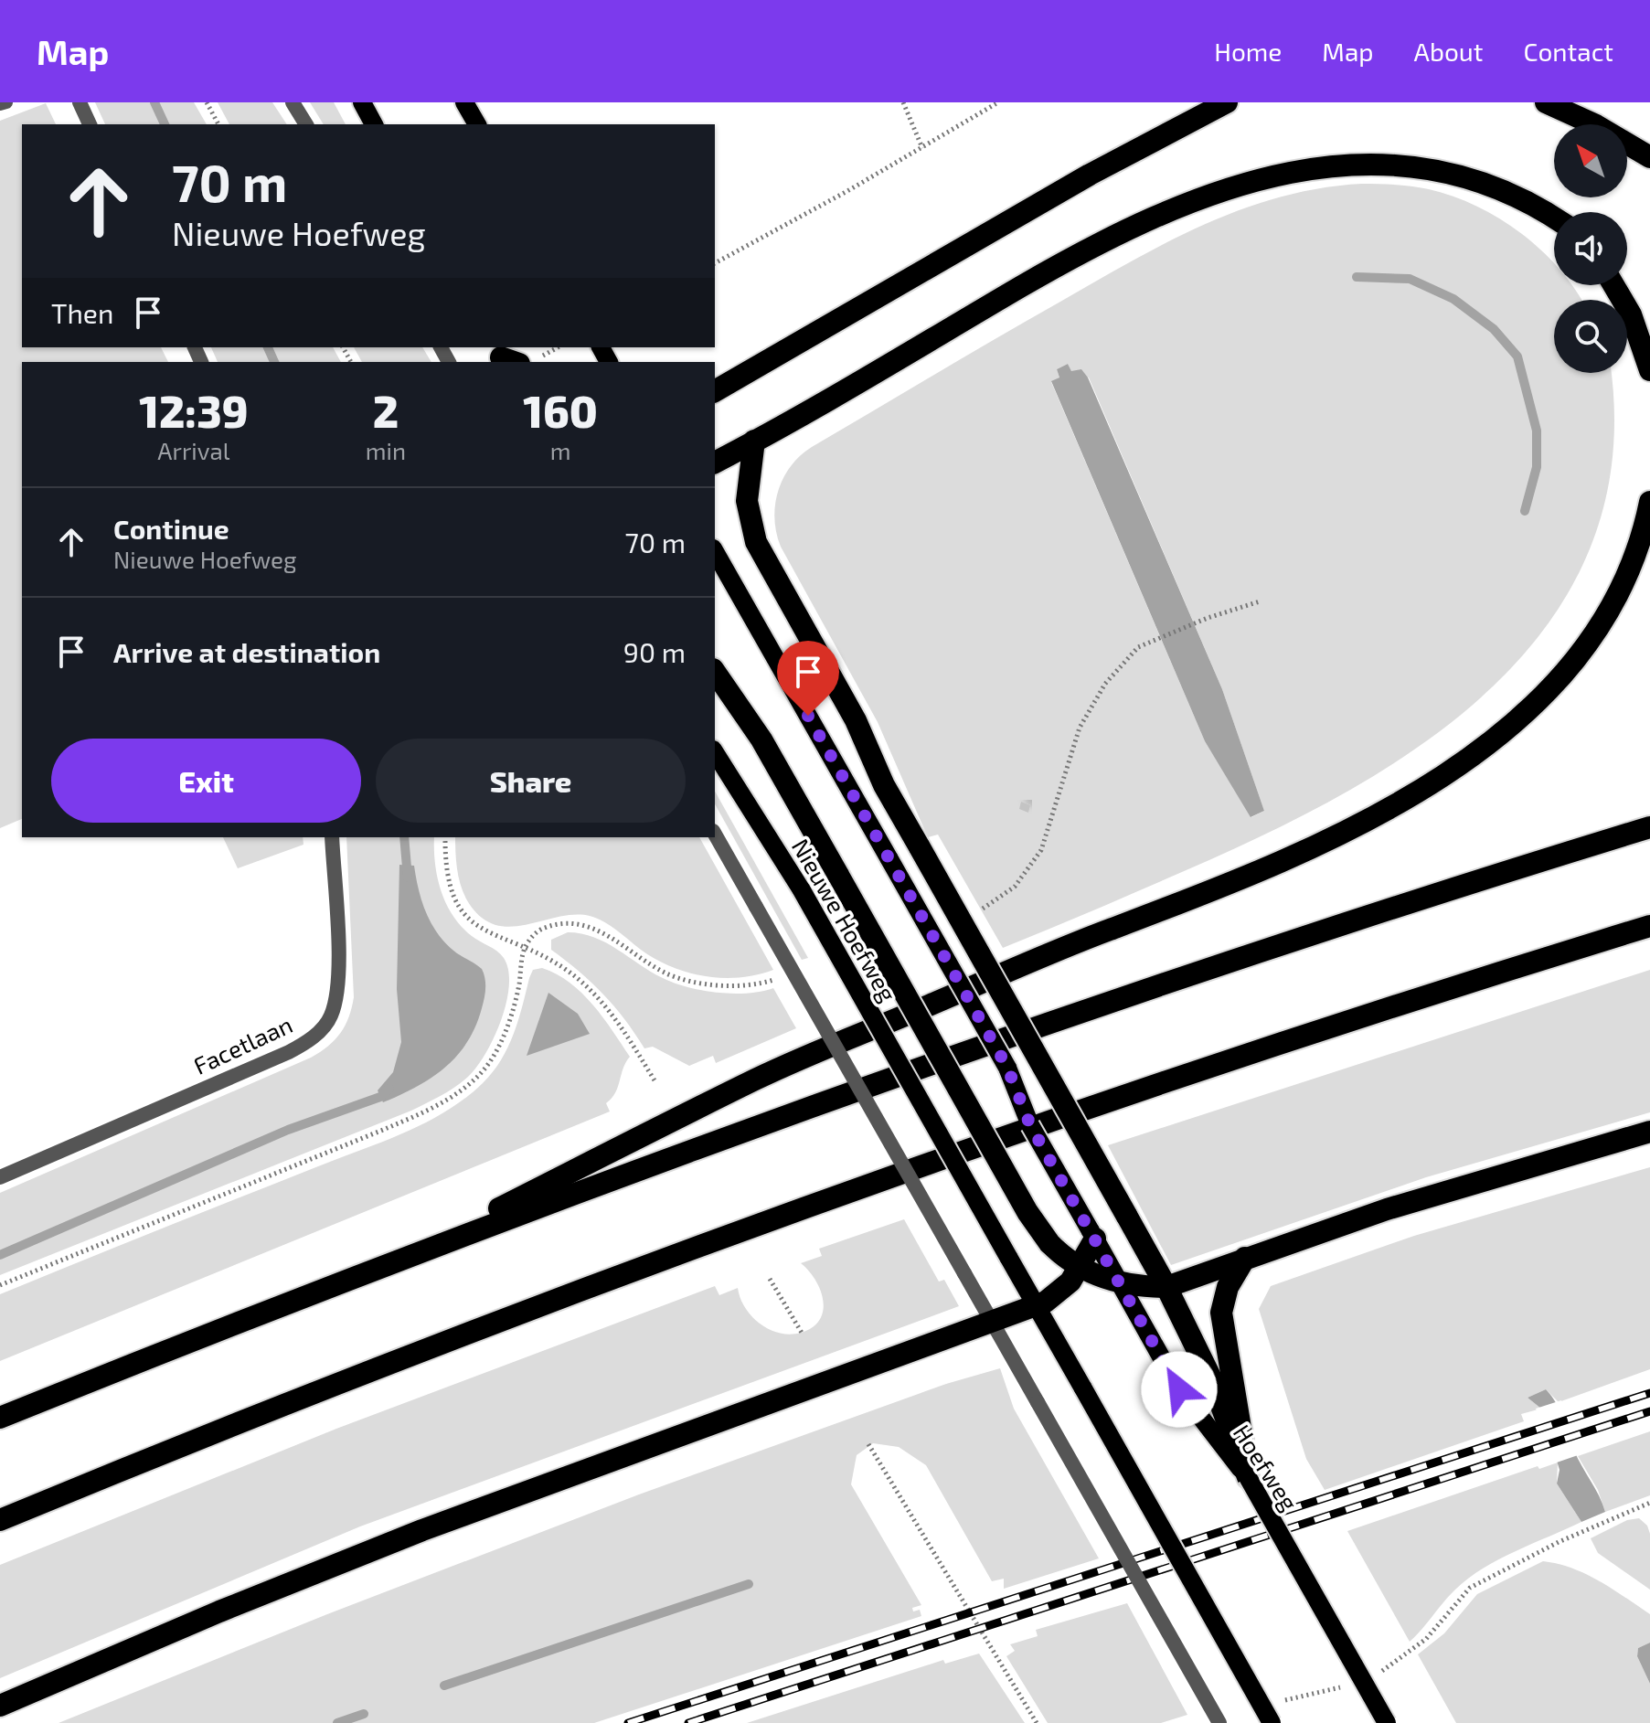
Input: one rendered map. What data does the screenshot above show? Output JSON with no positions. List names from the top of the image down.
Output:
{
  "streets": {
    "main road": ["Nieuwe Hoefweg", "Hoefweg"],
    "street": ["Facetlaan"]
  },
  "north": "top left",
  "page": {
    "header": "Map",
    "nav": [
      "Home",
      "Map",
      "About",
      "Contact"
    ],
    "turn": ["70 m", "Nieuwe Hoefweg"],
    "then": "Then",
    "eta": [
      "12:39",
      "Arrival",
      "2",
      "min",
      "160",
      "m"
    ],
    "list": [
      {
        "name": "Continue",
        "note": "Nieuwe Hoefweg",
        "value": "70 m"
      },
      {
        "name": "Arrive at destination",
        "value": "90 m"
      }
    ],
    "buttons": ["Exit", "Share"]
  }
}
